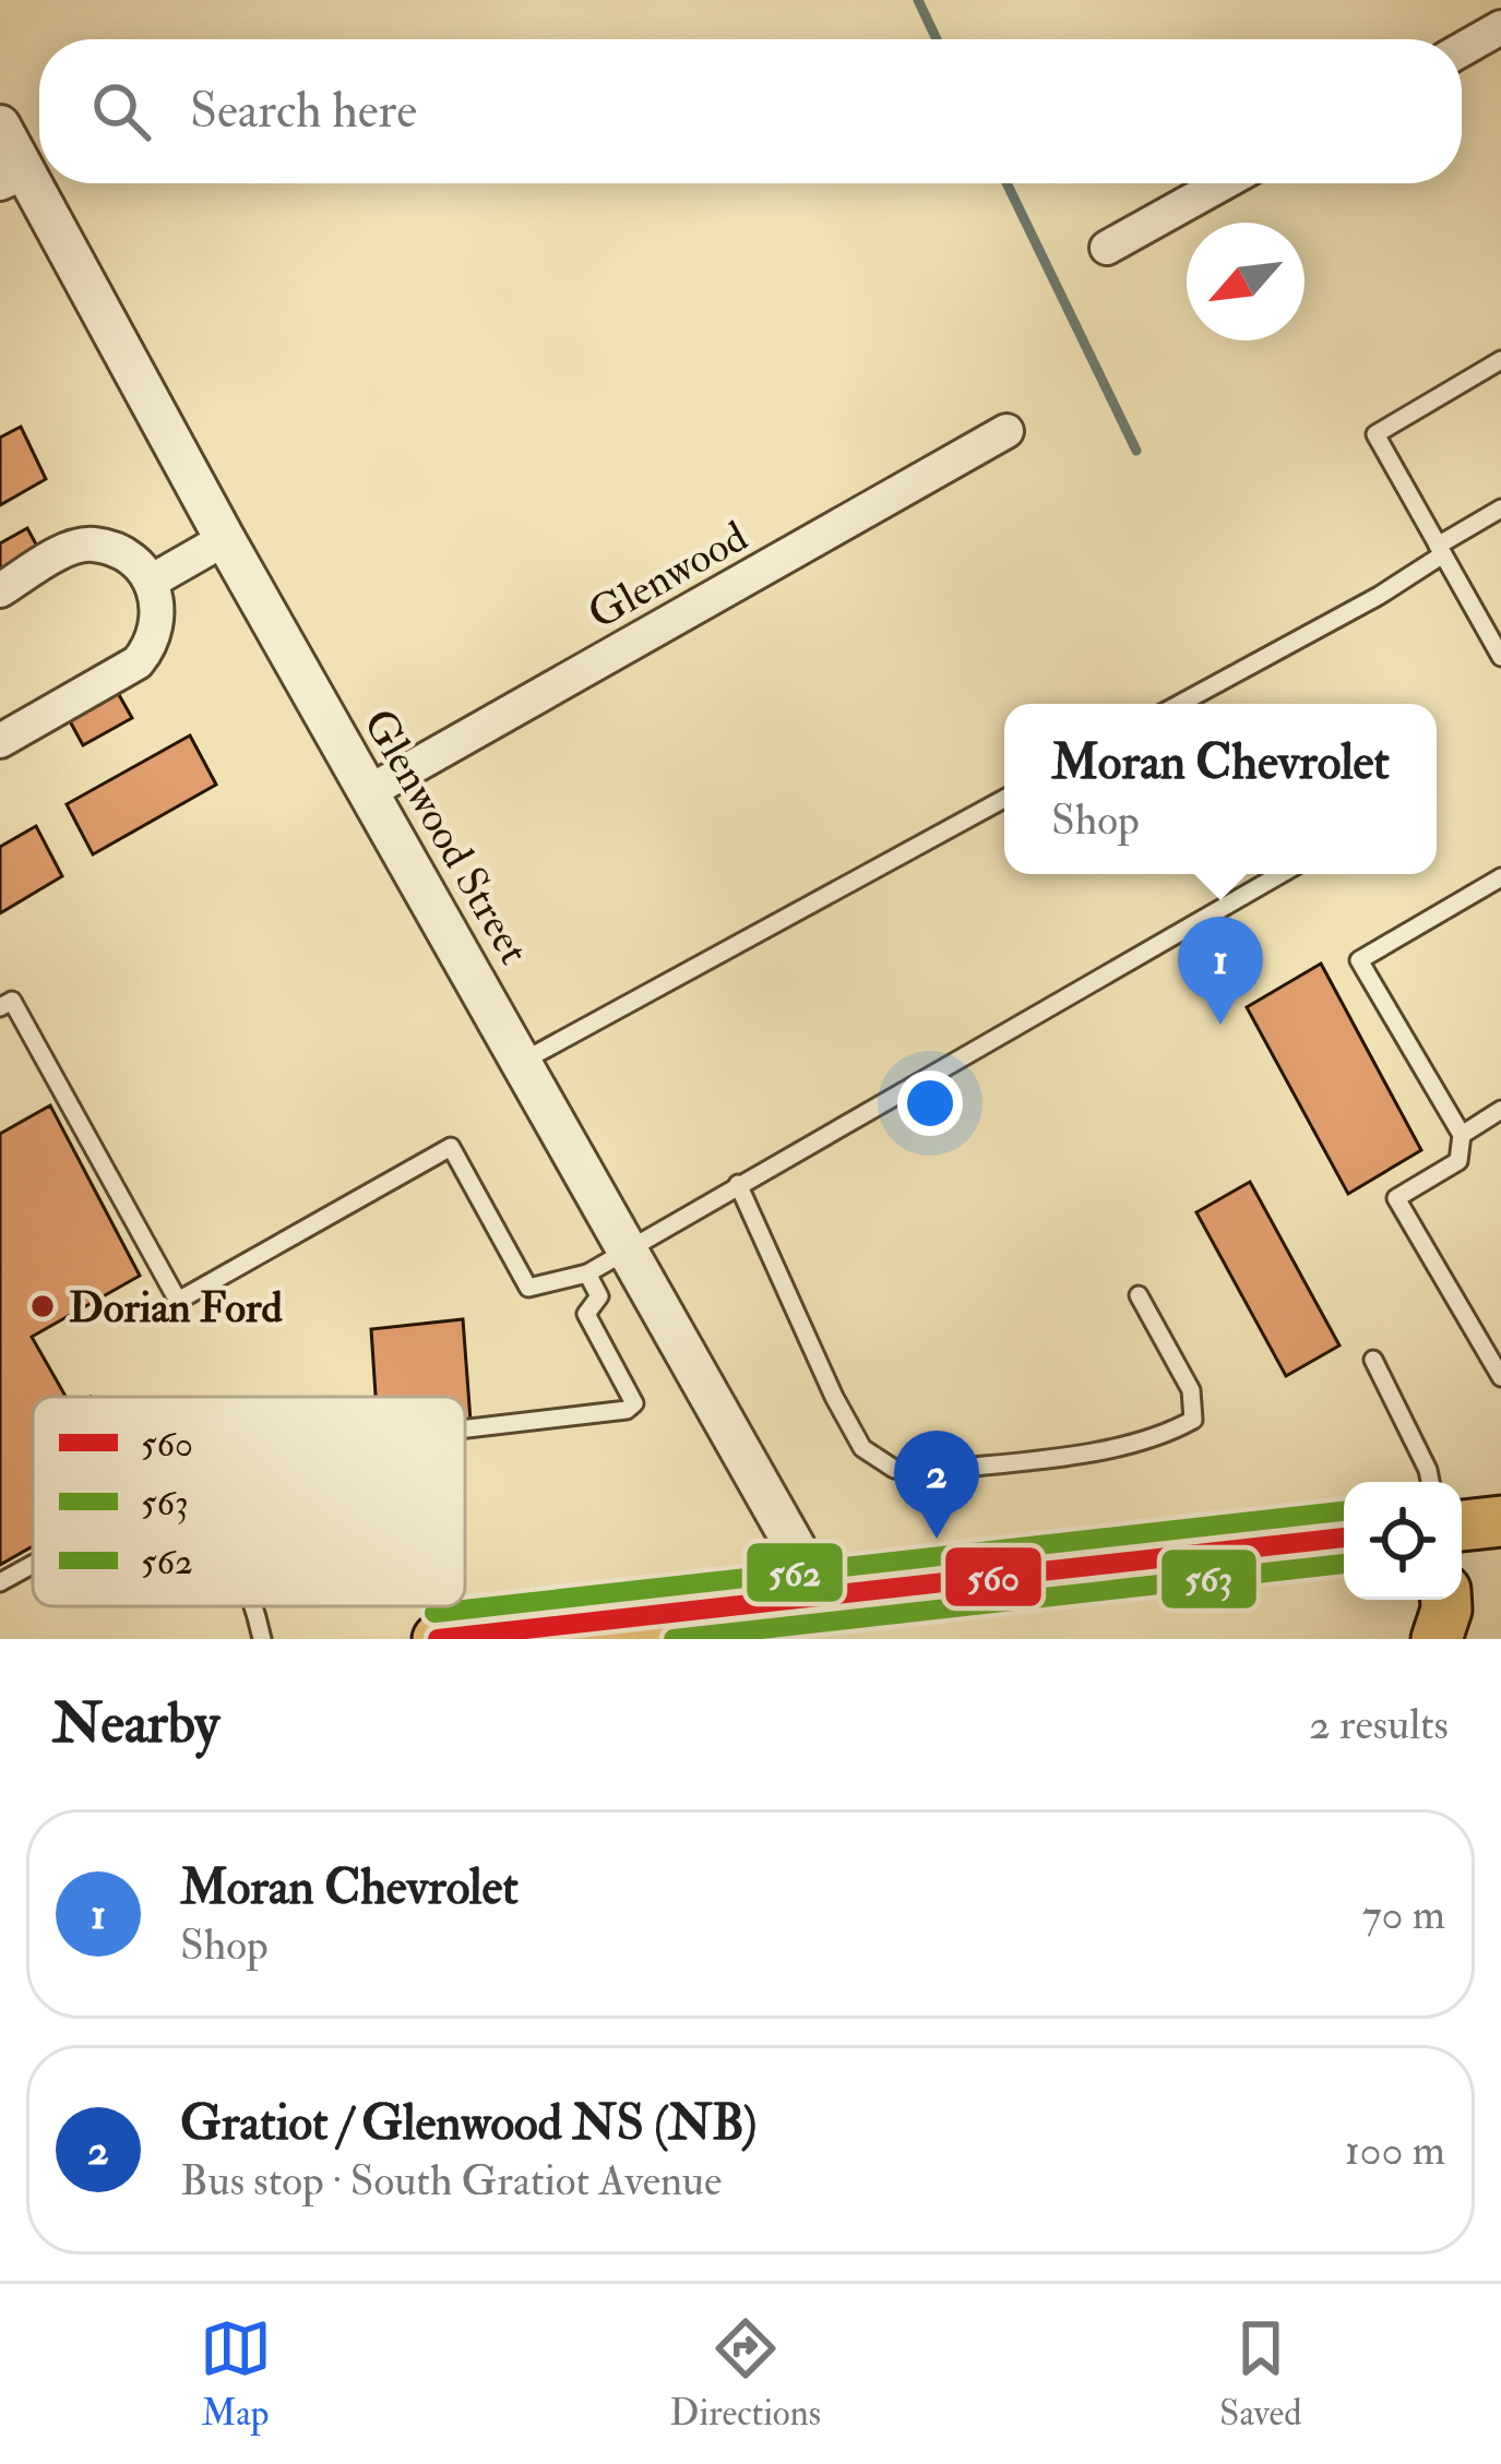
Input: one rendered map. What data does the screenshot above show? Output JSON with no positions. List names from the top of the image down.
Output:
{
  "streets": {
    "street": ["Glenwood", "Glenwood Street"]
  },
  "crossings": [
    ["Glenwood", "Glenwood Street"]
  ],
  "places": ["Dorian Ford"],
  "lines": ["transit line 562", "transit line 560", "transit line 563"],
  "legend": ["560", "563", "562"],
  "north": "bottom left",
  "page": {
    "search": "Search here",
    "popup": ["Moran Chevrolet", "Shop"],
    "pins": ["1", "2"],
    "heading": ["Nearby", "2 results"],
    "list": [
      {
        "mark": "1",
        "name": "Moran Chevrolet",
        "note": "Shop",
        "value": "70 m"
      },
      {
        "mark": "2",
        "name": "Gratiot / Glenwood NS (NB)",
        "note": "Bus stop · South Gratiot Avenue",
        "value": "100 m"
      }
    ],
    "nav": ["Map", "Directions", "Saved"]
  }
}
